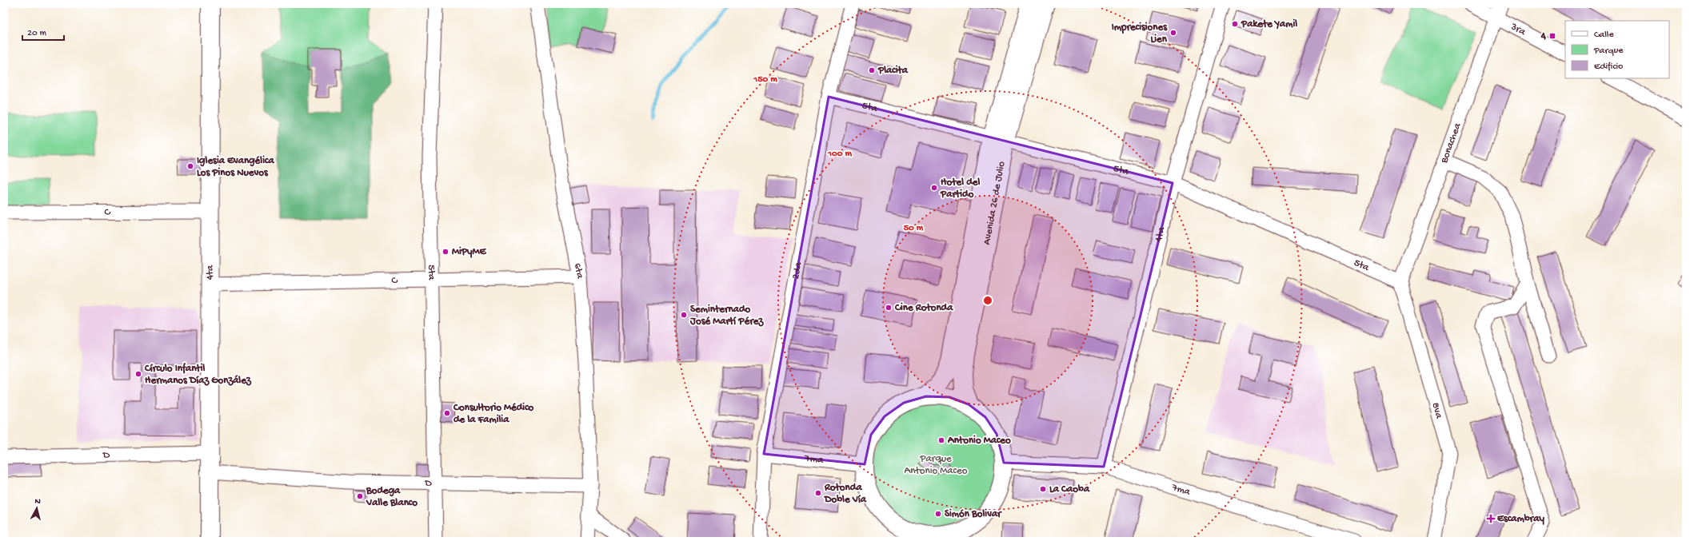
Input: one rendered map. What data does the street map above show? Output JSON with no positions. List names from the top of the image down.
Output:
{
  "streets": {
    "main road": ["Avenida 26 de Julio", "4ta"],
    "street": [
      "3ra",
      "5ta",
      "Bonachea",
      "C",
      "6ta",
      "2da",
      "8va",
      "D",
      "7ma"
    ]
  },
  "crossings": [
    ["3ra", "Bonachea"],
    ["5ta", "Bonachea"],
    ["5ta", "Avenida 26 de Julio"],
    ["5ta", "C"],
    ["5ta", "4ta"],
    ["5ta", "2da"],
    ["5ta", "8va"],
    ["5ta", "D"],
    ["Bonachea", "8va"],
    ["C", "4ta"],
    ["C", "6ta"],
    ["4ta", "D"],
    ["4ta", "7ma"],
    ["6ta", "D"],
    ["2da", "7ma"]
  ],
  "parks": ["Parque Antonio Maceo"],
  "places": {
    "other": [
      "Pakete Yamil",
      "Imprecisiones Lien",
      "Placita",
      "Iglesia Evangélica Los Pinos Nuevos",
      "Hotel del Partido",
      "MiPyME",
      "Cine Rotonda",
      "Seminternado José Martí Pérez",
      "Círculo Infantil Hermanos Díaz González",
      "Consultorio Médico de la Familia",
      "Antonio Maceo",
      "La Caoba",
      "Rotonda Doble Vía",
      "Bodega Valle Blanco",
      "Simón Bolivar"
    ],
    "transit": ["4"],
    "health": ["Escambray"]
  },
  "legend": ["Calle", "Parque", "Edificio"],
  "scale_bar": "20 m",
  "north": "top",
  "rings": ["150 m", "100 m", "50 m"]
}
